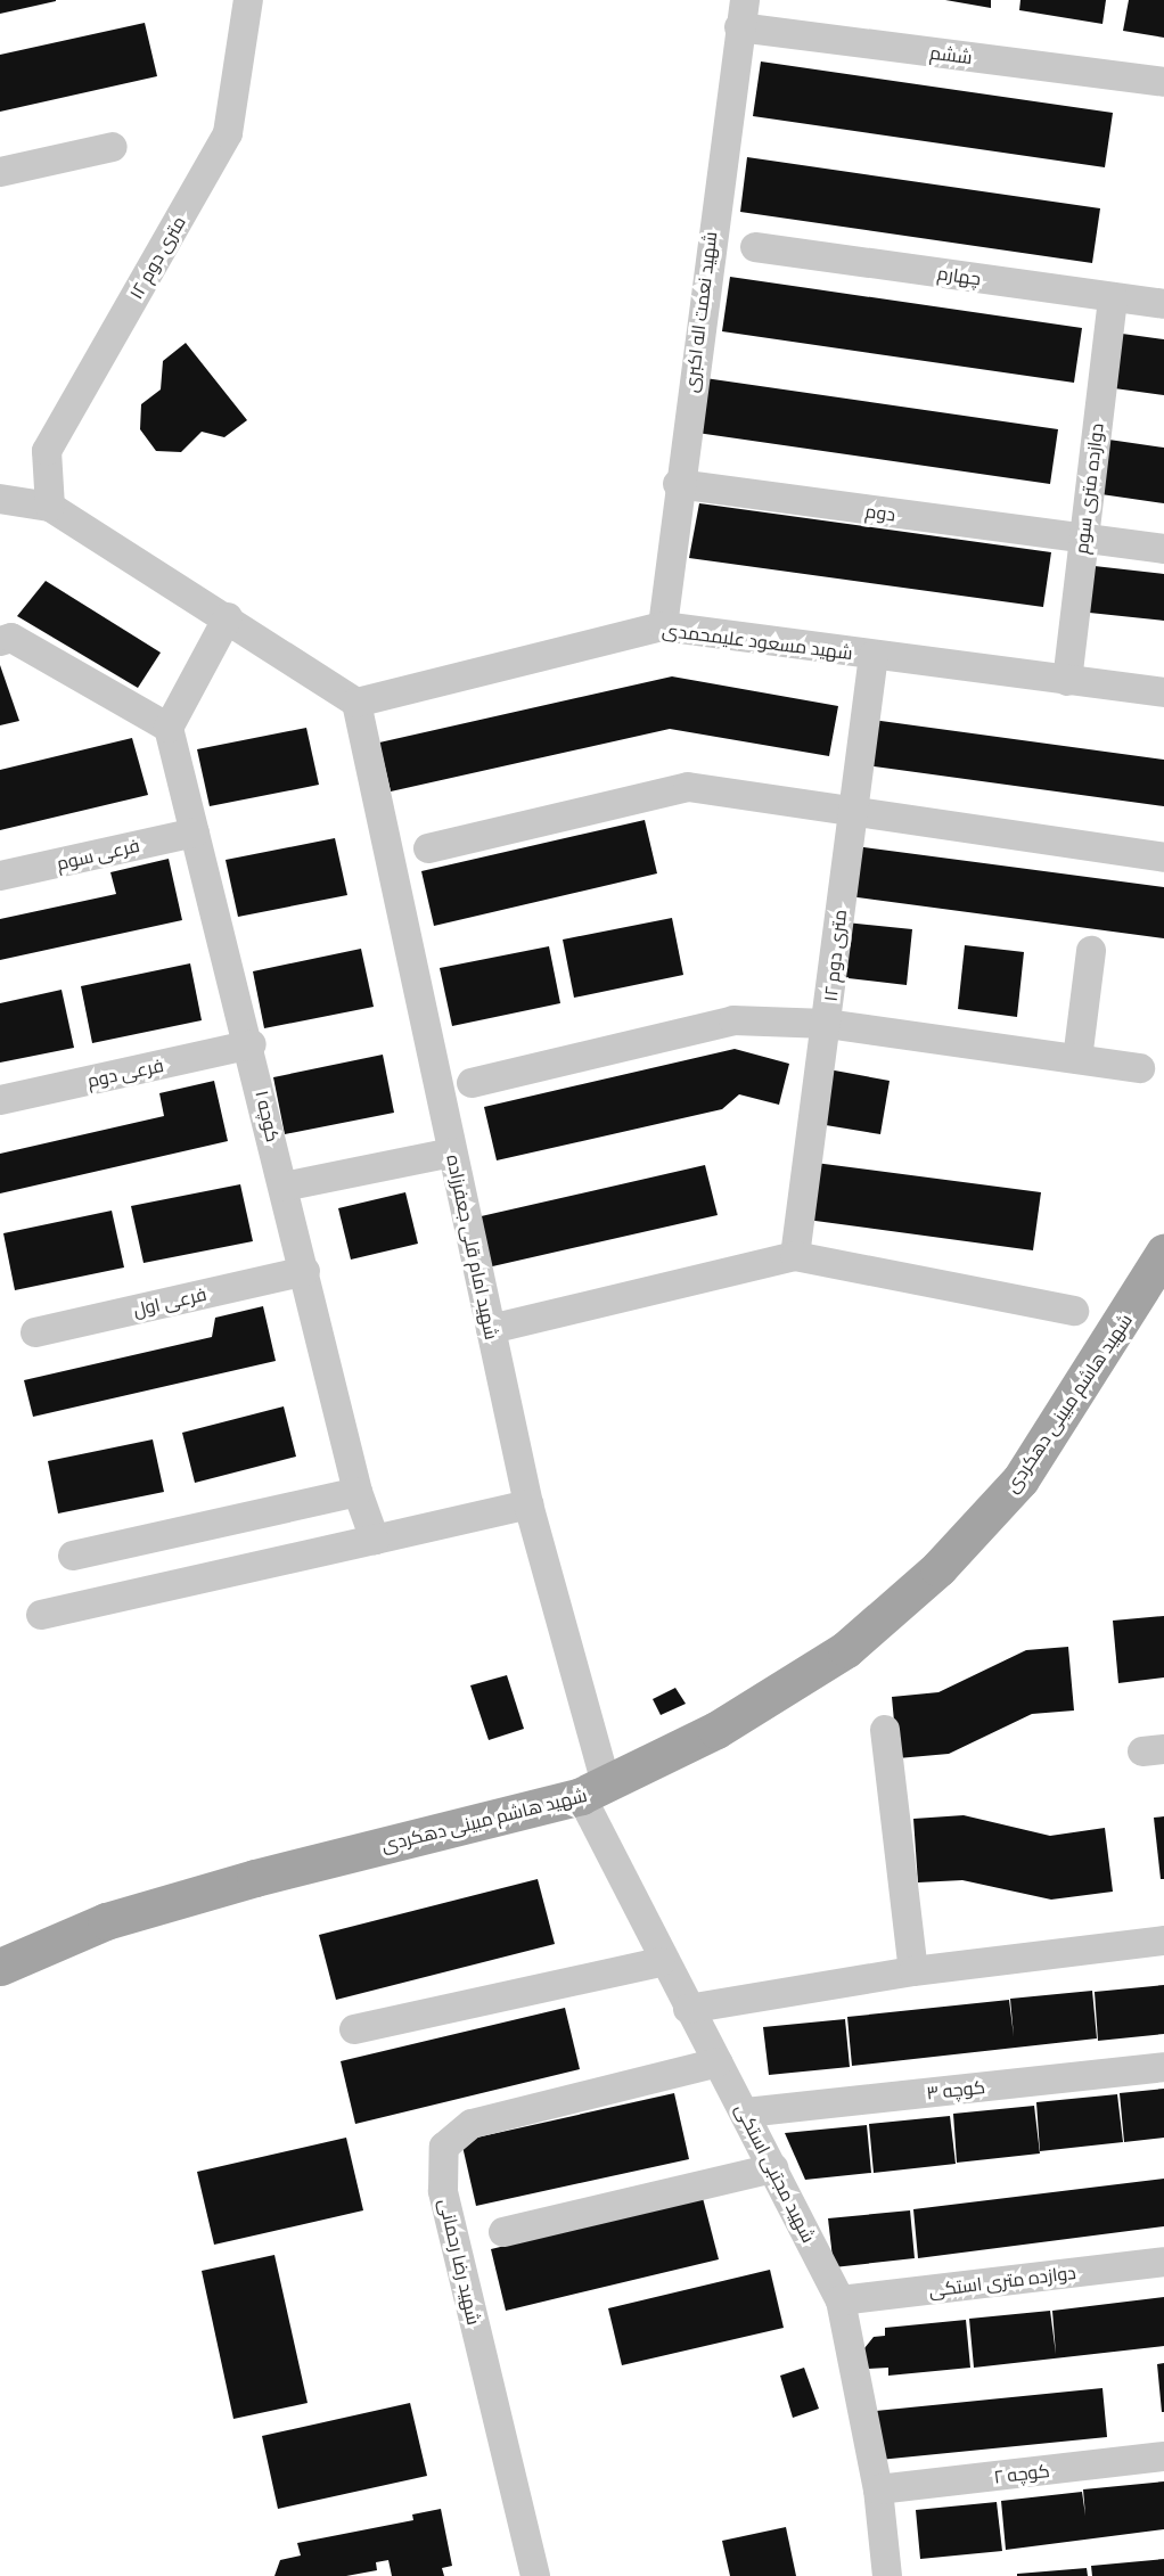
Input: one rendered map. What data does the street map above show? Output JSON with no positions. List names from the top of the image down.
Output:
{
  "streets": {
    "main road": ["شهید هاشم مبینی دهکردی"],
    "street": [
      "ششم",
      "۱۲ متری دوم",
      "چهارم",
      "شهید نعمت اله اکبری",
      "دوازده متری سوم",
      "دوم",
      "شهید مسعود علیمحمدی",
      "فرعی سوم",
      "فرعی دوم",
      "کوچه ۱",
      "شهید امام قلی جعفرزاده",
      "فرعی اول",
      "کوچه ۳",
      "شهید مجتبی استکی",
      "شهید رضا رحمانی",
      "دوازده متری استکی",
      "کوچه ۲"
    ]
  },
  "crossings": [
    ["ششم", "شهید نعمت اله اکبری"],
    ["۱۲ متری دوم", "شهید مسعود علیمحمدی"],
    ["چهارم", "دوازده متری سوم"],
    ["شهید نعمت اله اکبری", "دوم"],
    ["شهید نعمت اله اکبری", "شهید مسعود علیمحمدی"],
    ["دوازده متری سوم", "دوم"],
    ["دوازده متری سوم", "شهید مسعود علیمحمدی"],
    ["شهید مسعود علیمحمدی", "شهید امام قلی جعفرزاده"],
    ["فرعی سوم", "کوچه ۱"],
    ["فرعی دوم", "کوچه ۱"],
    ["کوچه ۱", "فرعی اول"],
    ["شهید امام قلی جعفرزاده", "شهید هاشم مبینی دهکردی"],
    ["شهید امام قلی جعفرزاده", "شهید مجتبی استکی"],
    ["شهید هاشم مبینی دهکردی", "شهید مجتبی استکی"],
    ["کوچه ۳", "شهید مجتبی استکی"],
    ["شهید مجتبی استکی", "شهید رضا رحمانی"],
    ["شهید مجتبی استکی", "دوازده متری استکی"],
    ["شهید مجتبی استکی", "کوچه ۲"]
  ]
}
